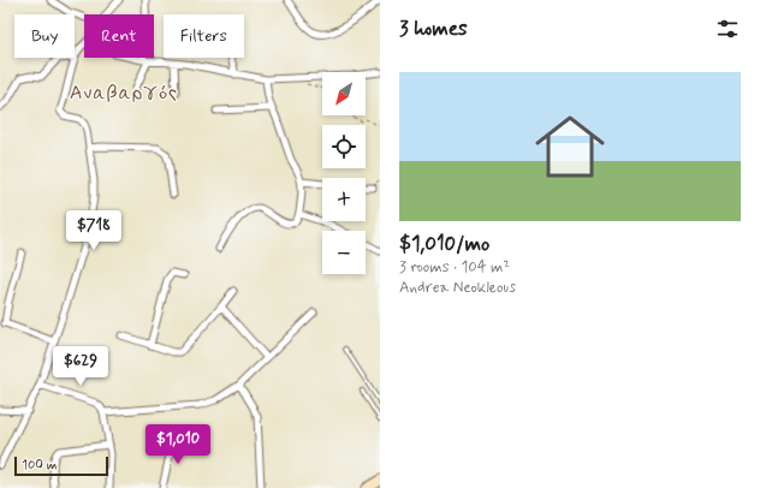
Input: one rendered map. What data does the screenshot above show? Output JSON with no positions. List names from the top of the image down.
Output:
{
  "districts": ["Αναβαργός"],
  "scale_bar": "100 m",
  "north": "bottom left",
  "page": {
    "heading": "3 homes",
    "chip": ["Buy", "Rent", "Filters"],
    "list": [
      {
        "name": "$1,010/mo",
        "note": "3 rooms · 104 m² · Andrea Neokleous"
      }
    ],
    "map_buttons": ["+", "−"],
    "price": ["$718", "$629", "$1,010"],
    "scale": "100 m"
  }
}
